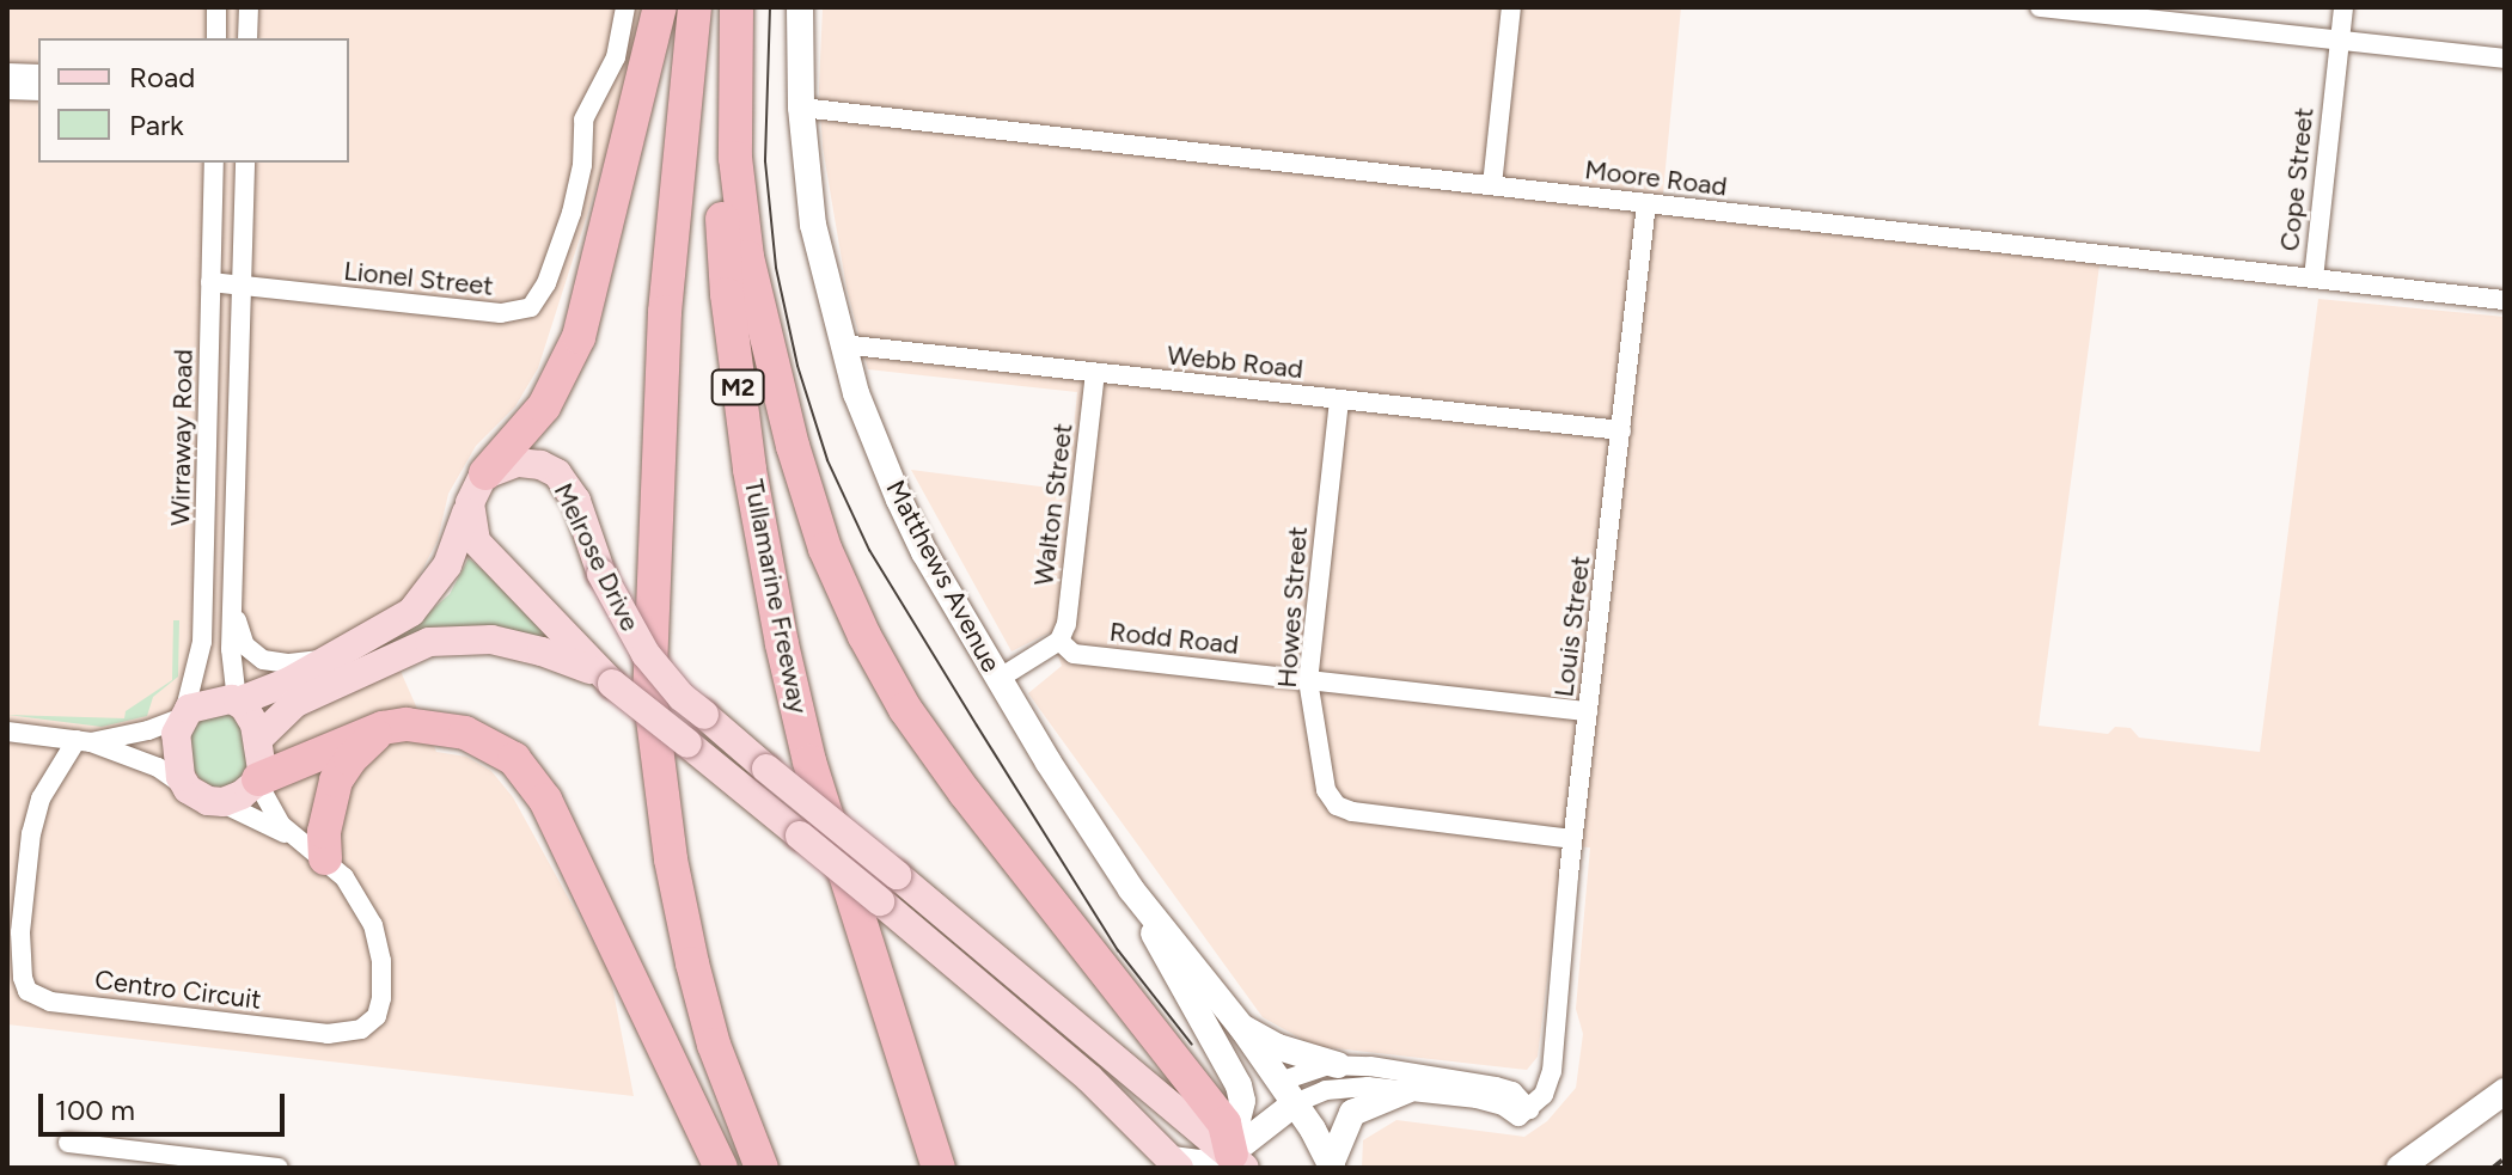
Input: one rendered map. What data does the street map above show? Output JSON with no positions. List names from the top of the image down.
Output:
{
  "streets": {
    "highway": ["M2", "Tullamarine Freeway"],
    "main road": ["Melrose Drive", "Matthews Avenue"],
    "street": [
      "Moore Road",
      "Cope Street",
      "Lionel Street",
      "Webb Road",
      "Wirraway Road",
      "Walton Street",
      "Howes Street",
      "Louis Street",
      "Rodd Road",
      "Centro Circuit"
    ]
  },
  "crossings": [
    ["Moore Road", "Cope Street"],
    ["Moore Road", "Matthews Avenue"],
    ["Moore Road", "Louis Street"],
    ["Lionel Street", "Wirraway Road"],
    ["Webb Road", "Walton Street"],
    ["Webb Road", "Matthews Avenue"],
    ["Webb Road", "Howes Street"],
    ["Webb Road", "Louis Street"],
    ["Wirraway Road", "Centro Circuit"],
    ["Walton Street", "Rodd Road"],
    ["Howes Street", "Louis Street"],
    ["Howes Street", "Rodd Road"],
    ["Louis Street", "Rodd Road"]
  ],
  "legend": ["Road", "Park"],
  "scale_bar": "100 m"
}
